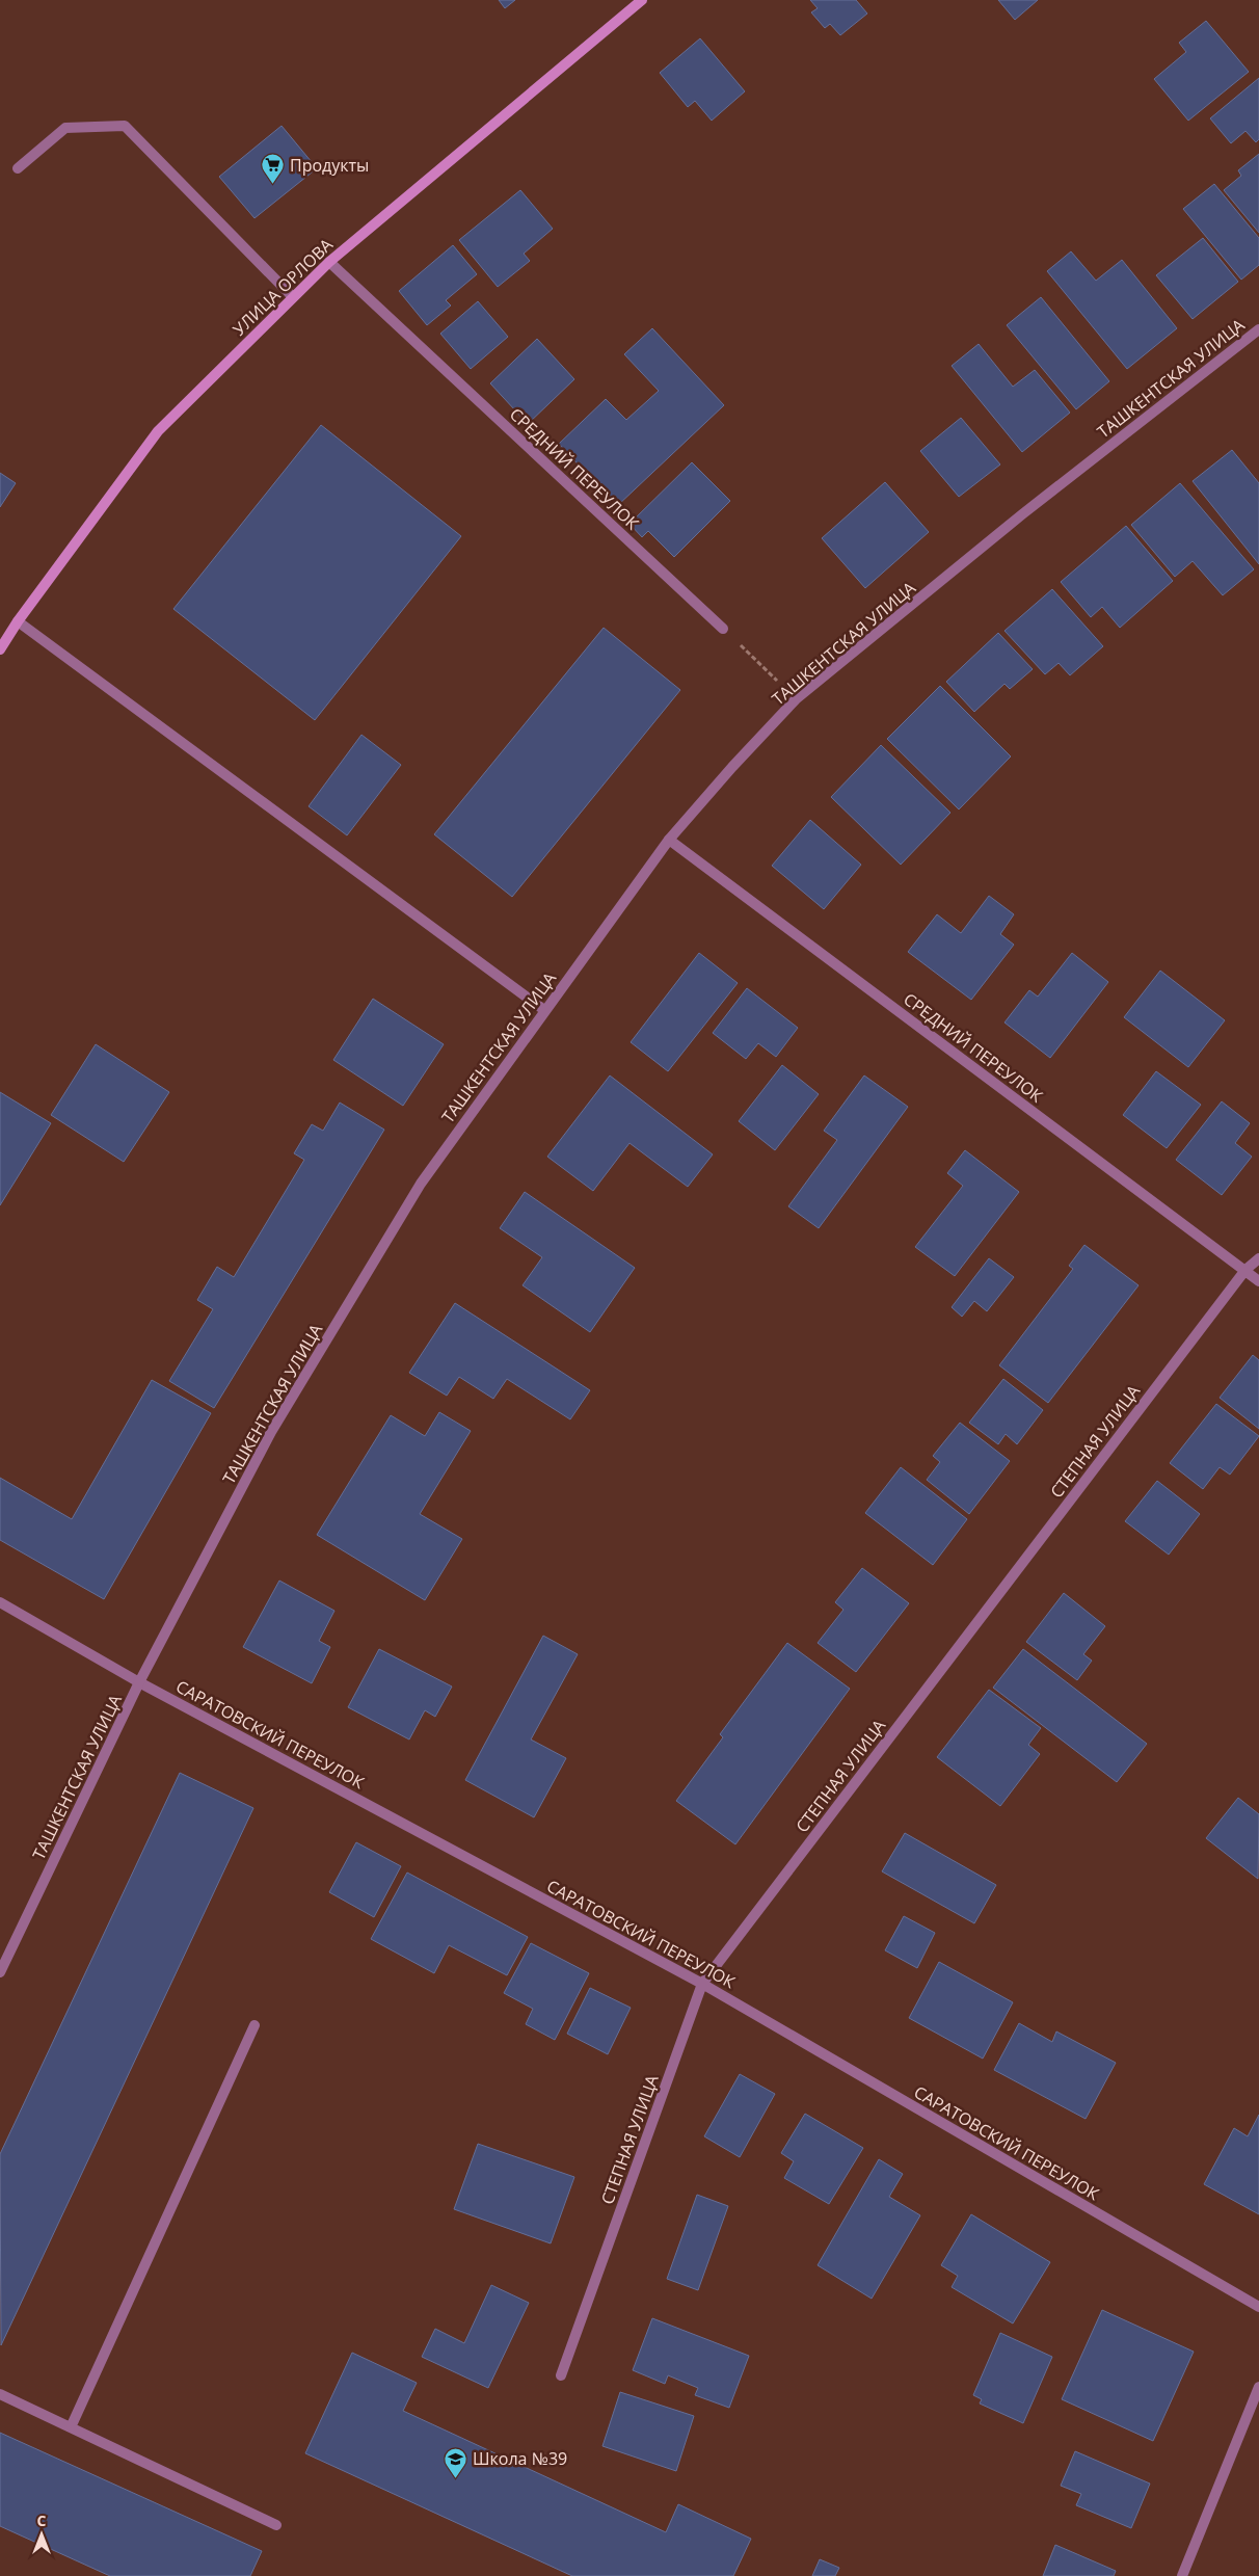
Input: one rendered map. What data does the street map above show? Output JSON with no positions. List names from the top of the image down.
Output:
{
  "streets": {
    "main road": ["УЛИЦА ОРЛОВА"],
    "street": [
      "ТАШКЕНТСКАЯ УЛИЦА",
      "СРЕДНИЙ ПЕРЕУЛОК",
      "СТЕПНАЯ УЛИЦА",
      "САРАТОВСКИЙ ПЕРЕУЛОК"
    ]
  },
  "crossings": [
    ["УЛИЦА ОРЛОВА", "СРЕДНИЙ ПЕРЕУЛОК"],
    ["ТАШКЕНТСКАЯ УЛИЦА", "СРЕДНИЙ ПЕРЕУЛОК"],
    ["ТАШКЕНТСКАЯ УЛИЦА", "САРАТОВСКИЙ ПЕРЕУЛОК"],
    ["СРЕДНИЙ ПЕРЕУЛОК", "СТЕПНАЯ УЛИЦА"],
    ["СТЕПНАЯ УЛИЦА", "САРАТОВСКИЙ ПЕРЕУЛОК"]
  ],
  "places": {
    "supermarket": ["Продукты"],
    "school or university": ["Школа №39"]
  },
  "north": "top"
}
